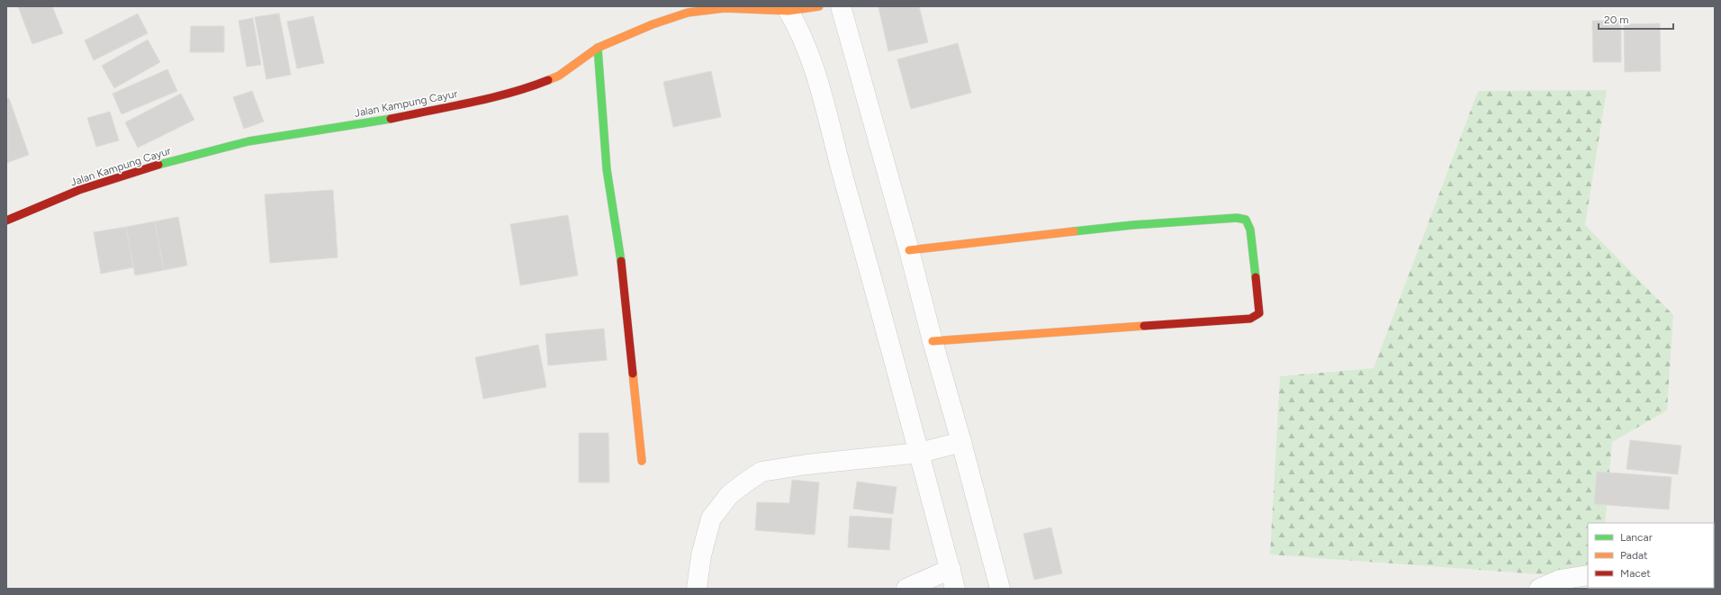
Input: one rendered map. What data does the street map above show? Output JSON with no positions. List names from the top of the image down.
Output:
{
  "streets": {
    "street": ["Jalan Kampung Cayur"]
  },
  "legend": ["Lancar", "Padat", "Macet"],
  "scale_bar": "20 m"
}
